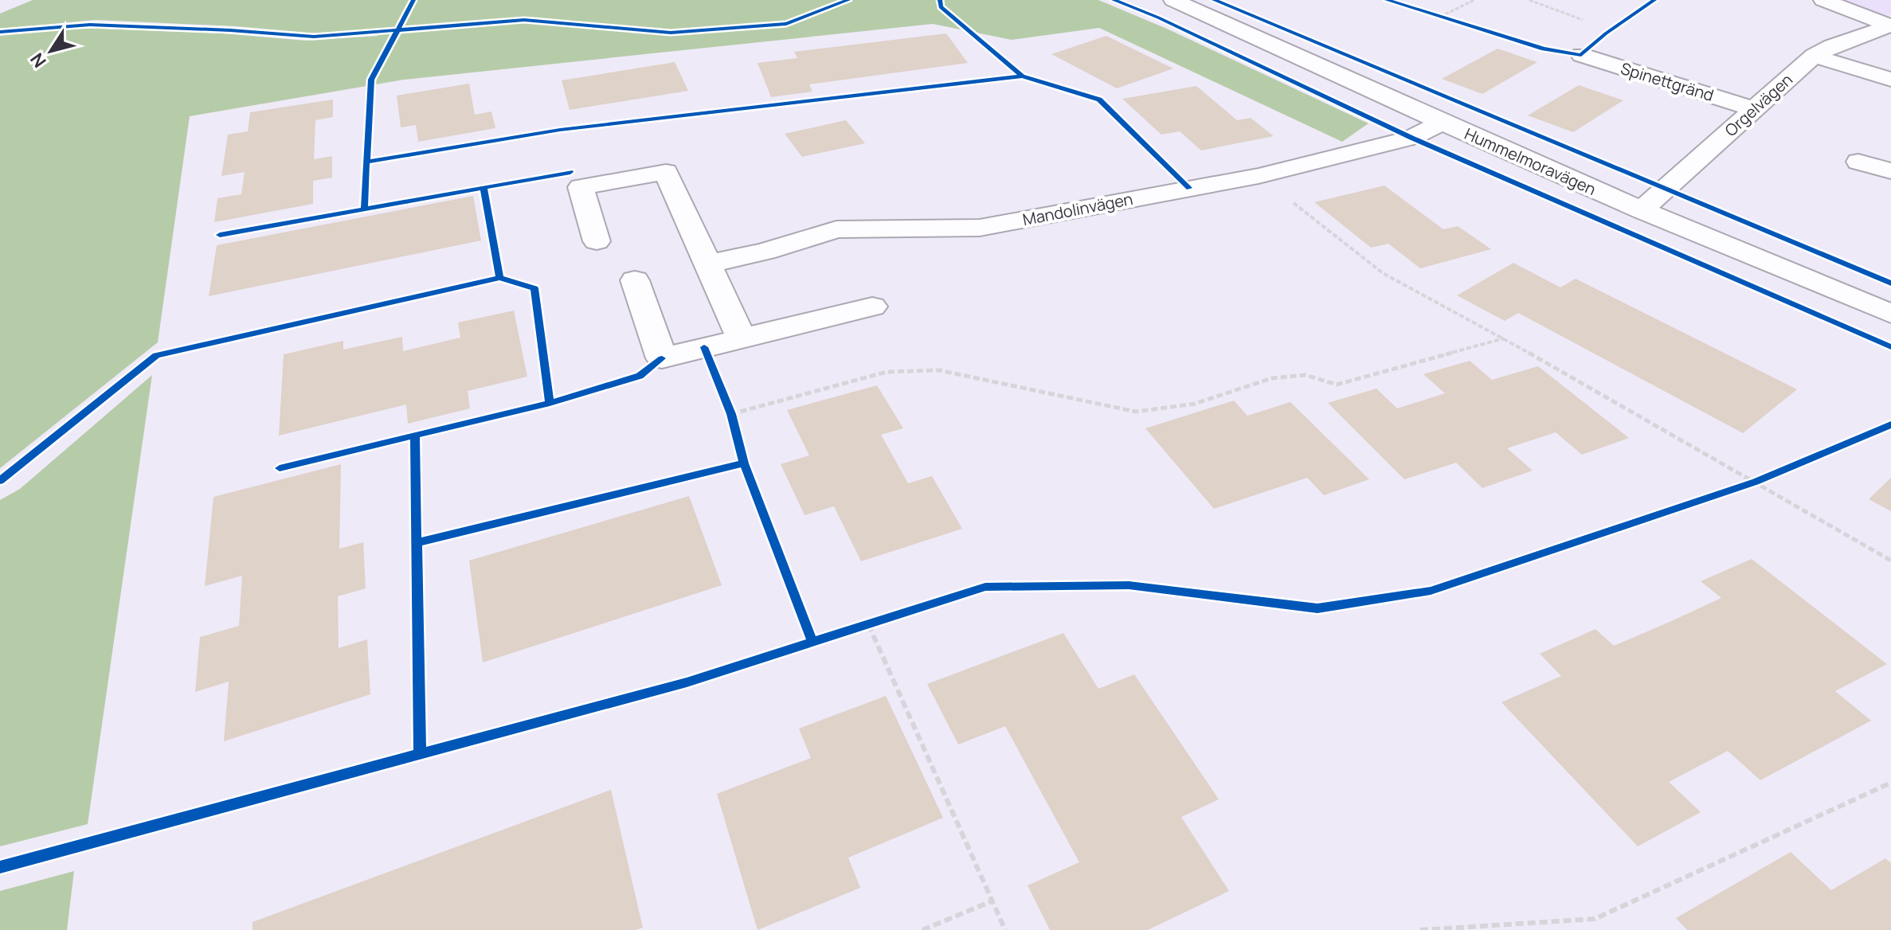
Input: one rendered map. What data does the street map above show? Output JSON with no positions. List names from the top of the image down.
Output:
{
  "streets": {
    "street": [
      "Spinettgränd",
      "Orgelvägen",
      "Hummelmoravägen",
      "Mandolinvägen"
    ]
  },
  "crossings": [
    ["Spinettgränd", "Orgelvägen"],
    ["Orgelvägen", "Hummelmoravägen"],
    ["Hummelmoravägen", "Mandolinvägen"]
  ],
  "north": "bottom left"
}
